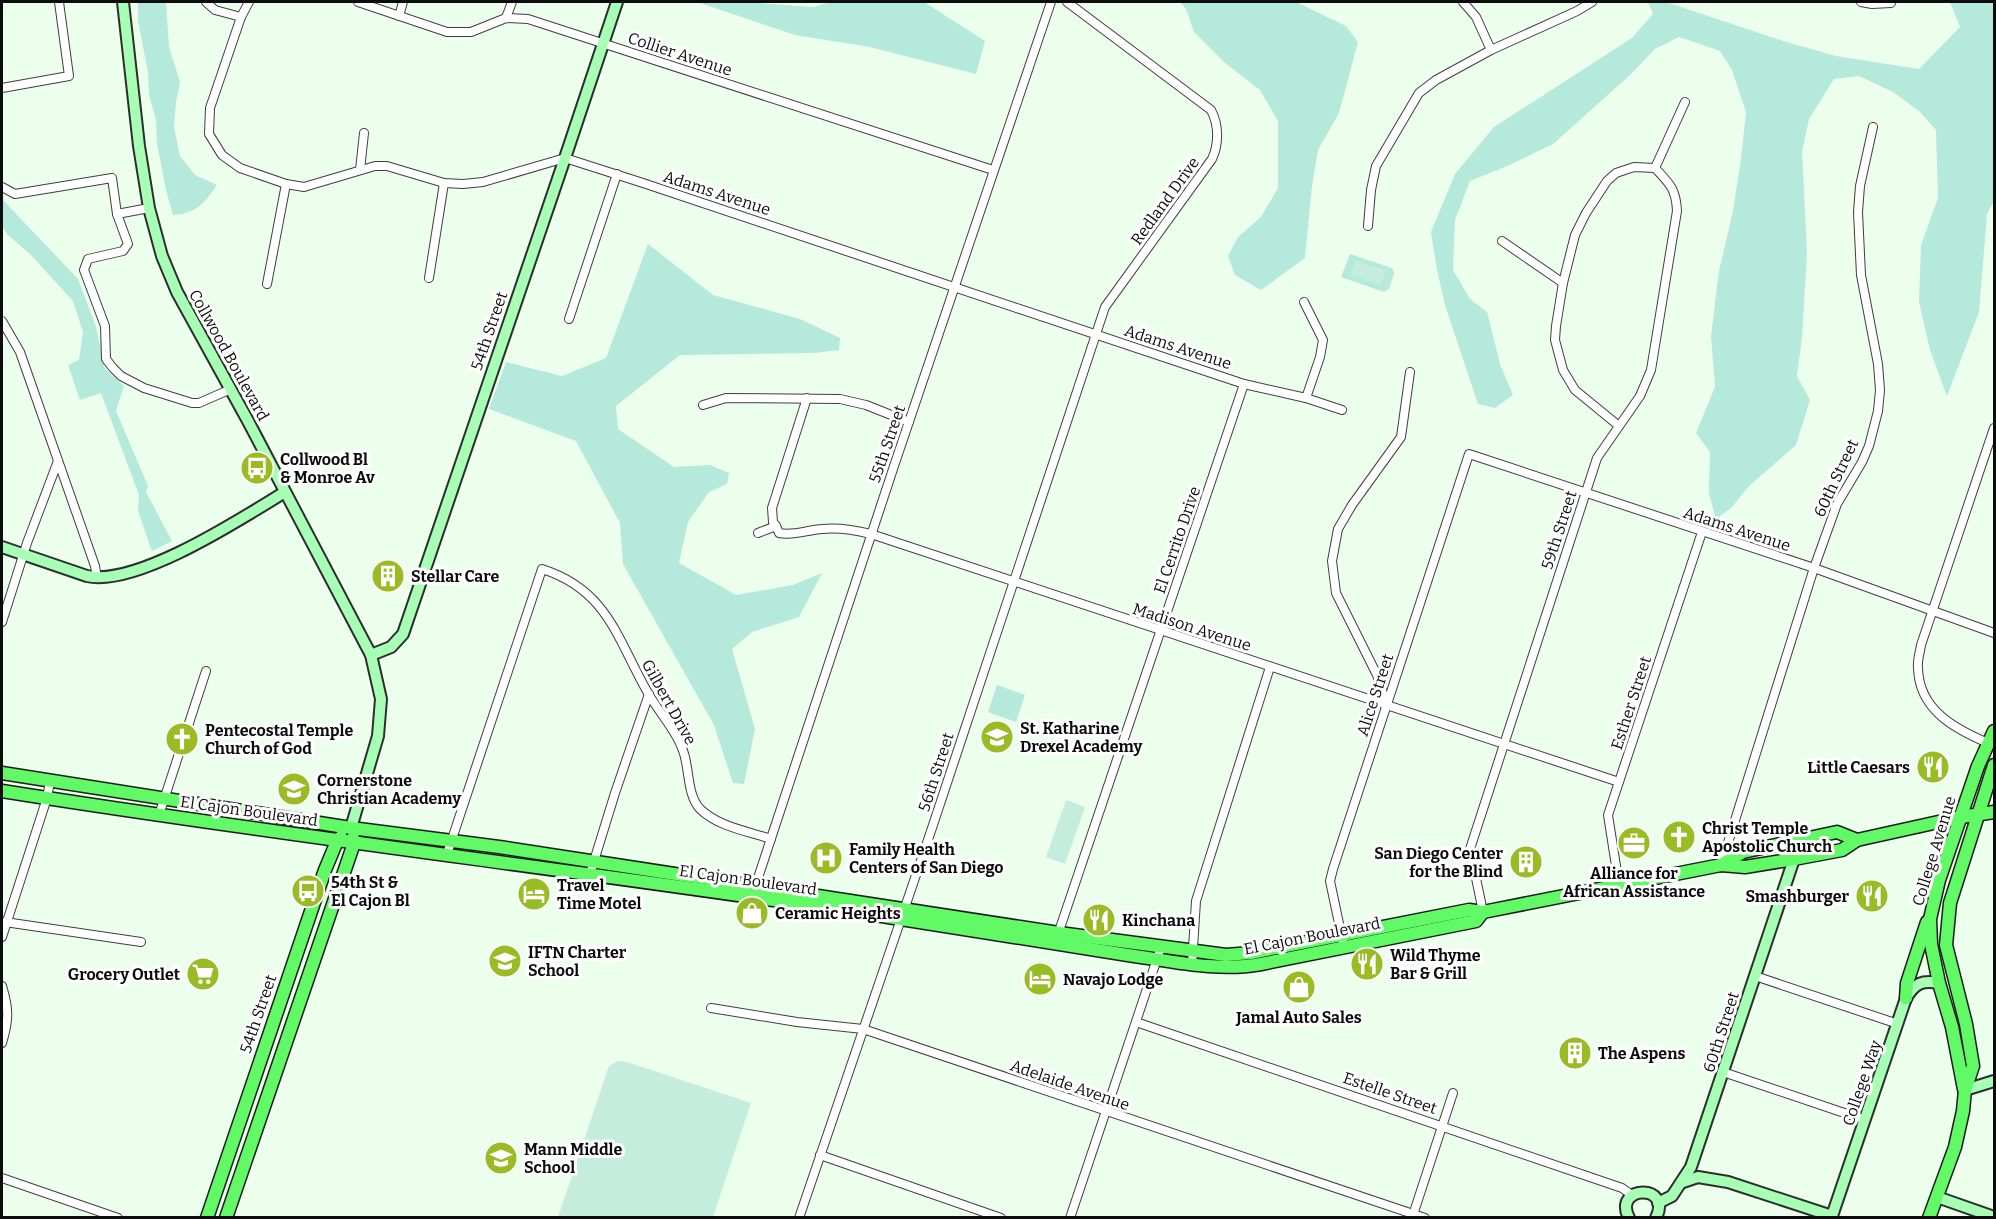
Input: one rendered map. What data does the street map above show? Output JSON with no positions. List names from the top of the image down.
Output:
{
  "streets": {
    "main road": ["54th Street", "El Cajon Boulevard", "College Avenue"],
    "street": [
      "Collier Avenue",
      "Adams Avenue",
      "Redland Drive",
      "Collwood Boulevard",
      "55th Street",
      "60th Street",
      "59th Street",
      "El Cerrito Drive",
      "Madison Avenue",
      "Alice Street",
      "Gilbert Drive",
      "Esther Street",
      "56th Street",
      "College Way",
      "Adelaide Avenue",
      "Estelle Street"
    ]
  },
  "crossings": [
    ["Collier Avenue", "54th Street"],
    ["Collier Avenue", "55th Street"],
    ["Adams Avenue", "Redland Drive"],
    ["Adams Avenue", "54th Street"],
    ["Adams Avenue", "55th Street"],
    ["Adams Avenue", "60th Street"],
    ["Adams Avenue", "59th Street"],
    ["Adams Avenue", "El Cerrito Drive"],
    ["Adams Avenue", "Alice Street"],
    ["Adams Avenue", "Esther Street"],
    ["Adams Avenue", "56th Street"],
    ["Redland Drive", "56th Street"],
    ["54th Street", "Collwood Boulevard"],
    ["54th Street", "El Cajon Boulevard"],
    ["Collwood Boulevard", "El Cajon Boulevard"],
    ["55th Street", "Madison Avenue"],
    ["55th Street", "Gilbert Drive"],
    ["55th Street", "El Cajon Boulevard"],
    ["60th Street", "El Cajon Boulevard"],
    ["59th Street", "Madison Avenue"],
    ["59th Street", "El Cajon Boulevard"],
    ["El Cerrito Drive", "Madison Avenue"],
    ["El Cerrito Drive", "El Cajon Boulevard"],
    ["Madison Avenue", "Alice Street"],
    ["Madison Avenue", "Esther Street"],
    ["Madison Avenue", "56th Street"],
    ["Alice Street", "El Cajon Boulevard"],
    ["Gilbert Drive", "El Cajon Boulevard"],
    ["Esther Street", "El Cajon Boulevard"],
    ["56th Street", "El Cajon Boulevard"],
    ["56th Street", "Adelaide Avenue"],
    ["El Cajon Boulevard", "College Avenue"]
  ],
  "places": {
    "bus stop": ["Collwood Bl & Monroe Av", "54th St & El Cajon Bl"],
    "building": ["Stellar Care", "San Diego Center for the Blind", "The Aspens"],
    "school or university": [
      "St. Katharine Drexel Academy",
      "Cornerstone Christian Academy",
      "IFTN Charter School",
      "Mann Middle School"
    ],
    "church": ["Pentecostal Temple Church of God", "Christ Temple Apostolic Church"],
    "restaurant": [
      "Little Caesars",
      "Smashburger",
      "Kinchana",
      "Wild Thyme Bar & Grill"
    ],
    "office": ["Alliance for African Assistance"],
    "hospital": ["Family Health Centers of San Diego"],
    "hotel": ["Travel Time Motel", "Navajo Lodge"],
    "shop": ["Ceramic Heights", "Jamal Auto Sales"],
    "supermarket": ["Grocery Outlet"]
  }
}
